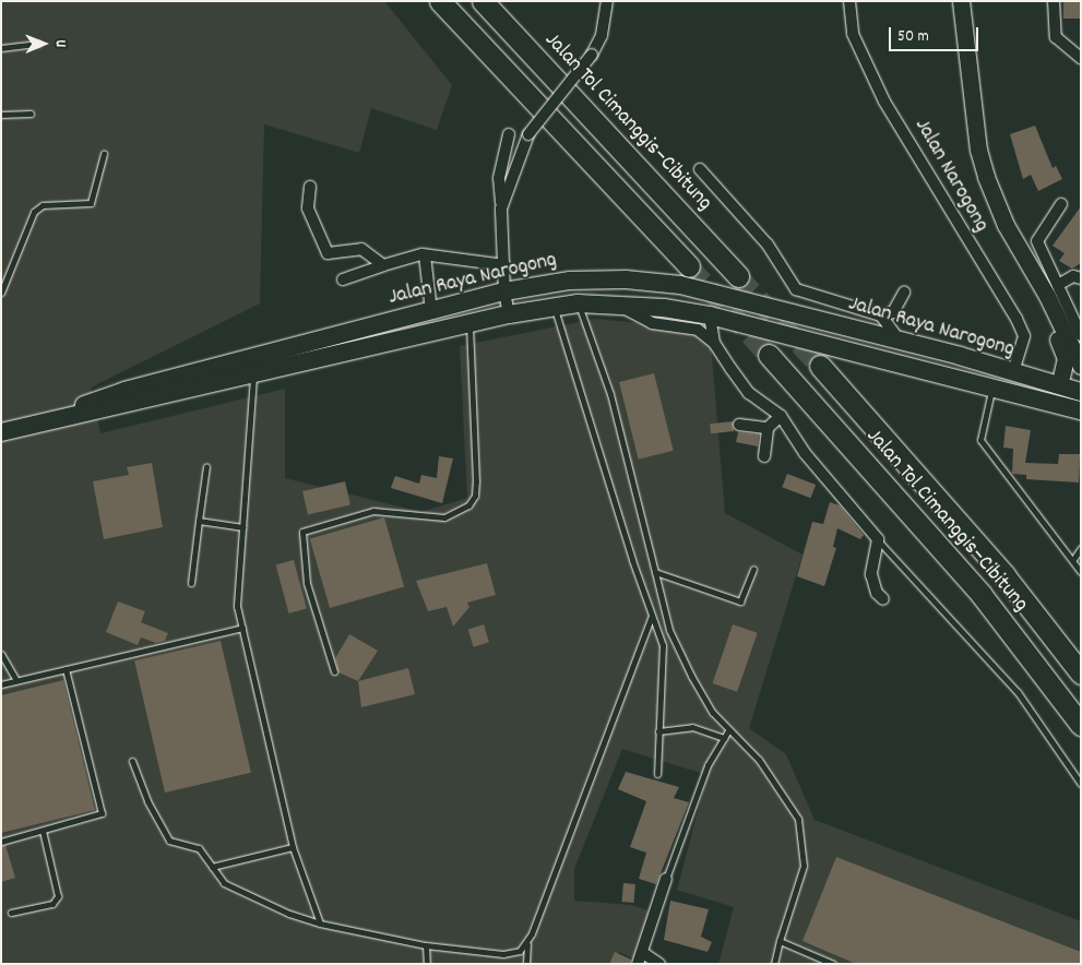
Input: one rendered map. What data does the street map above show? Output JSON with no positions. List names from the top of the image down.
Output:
{
  "streets": {
    "highway": ["Jalan Tol Cimanggis–Cibitung"],
    "main road": ["Jalan Raya Narogong"],
    "street": ["Jalan Narogong"]
  },
  "scale_bar": "50 m",
  "north": "right"
}
